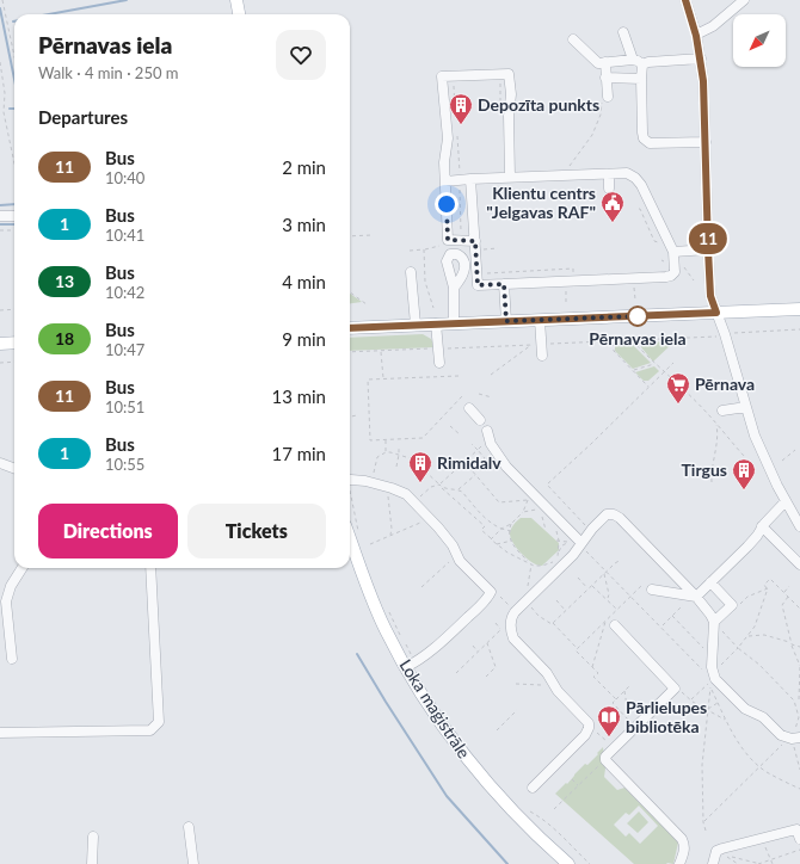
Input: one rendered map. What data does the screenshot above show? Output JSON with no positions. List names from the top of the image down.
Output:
{
  "streets": {
    "main road": ["Loka maģistrāle"]
  },
  "places": {
    "building": ["Depozīta punkts", "Rimidalv", "Tirgus"],
    "public building": ["Klientu centrs \"Jelgavas RAF\""],
    "other": ["Pērnavas iela"],
    "supermarket": ["Pērnava"],
    "library": ["Pārlielupes bibliotēka"]
  },
  "lines": ["bus line 11"],
  "north": "bottom left",
  "page": {
    "on_map": "11",
    "heading": [
      ["Pērnavas iela", "Walk · 4 min · 250 m"],
      "Departures"
    ],
    "list": [
      {
        "mark": "11",
        "name": "Bus",
        "note": "10:40",
        "value": "2 min"
      },
      {
        "mark": "1",
        "name": "Bus",
        "note": "10:41",
        "value": "3 min"
      },
      {
        "mark": "13",
        "name": "Bus",
        "note": "10:42",
        "value": "4 min"
      },
      {
        "mark": "18",
        "name": "Bus",
        "note": "10:47",
        "value": "9 min"
      },
      {
        "mark": "11",
        "name": "Bus",
        "note": "10:51",
        "value": "13 min"
      },
      {
        "mark": "1",
        "name": "Bus",
        "note": "10:55",
        "value": "17 min"
      }
    ],
    "buttons": ["Directions", "Tickets"]
  }
}
